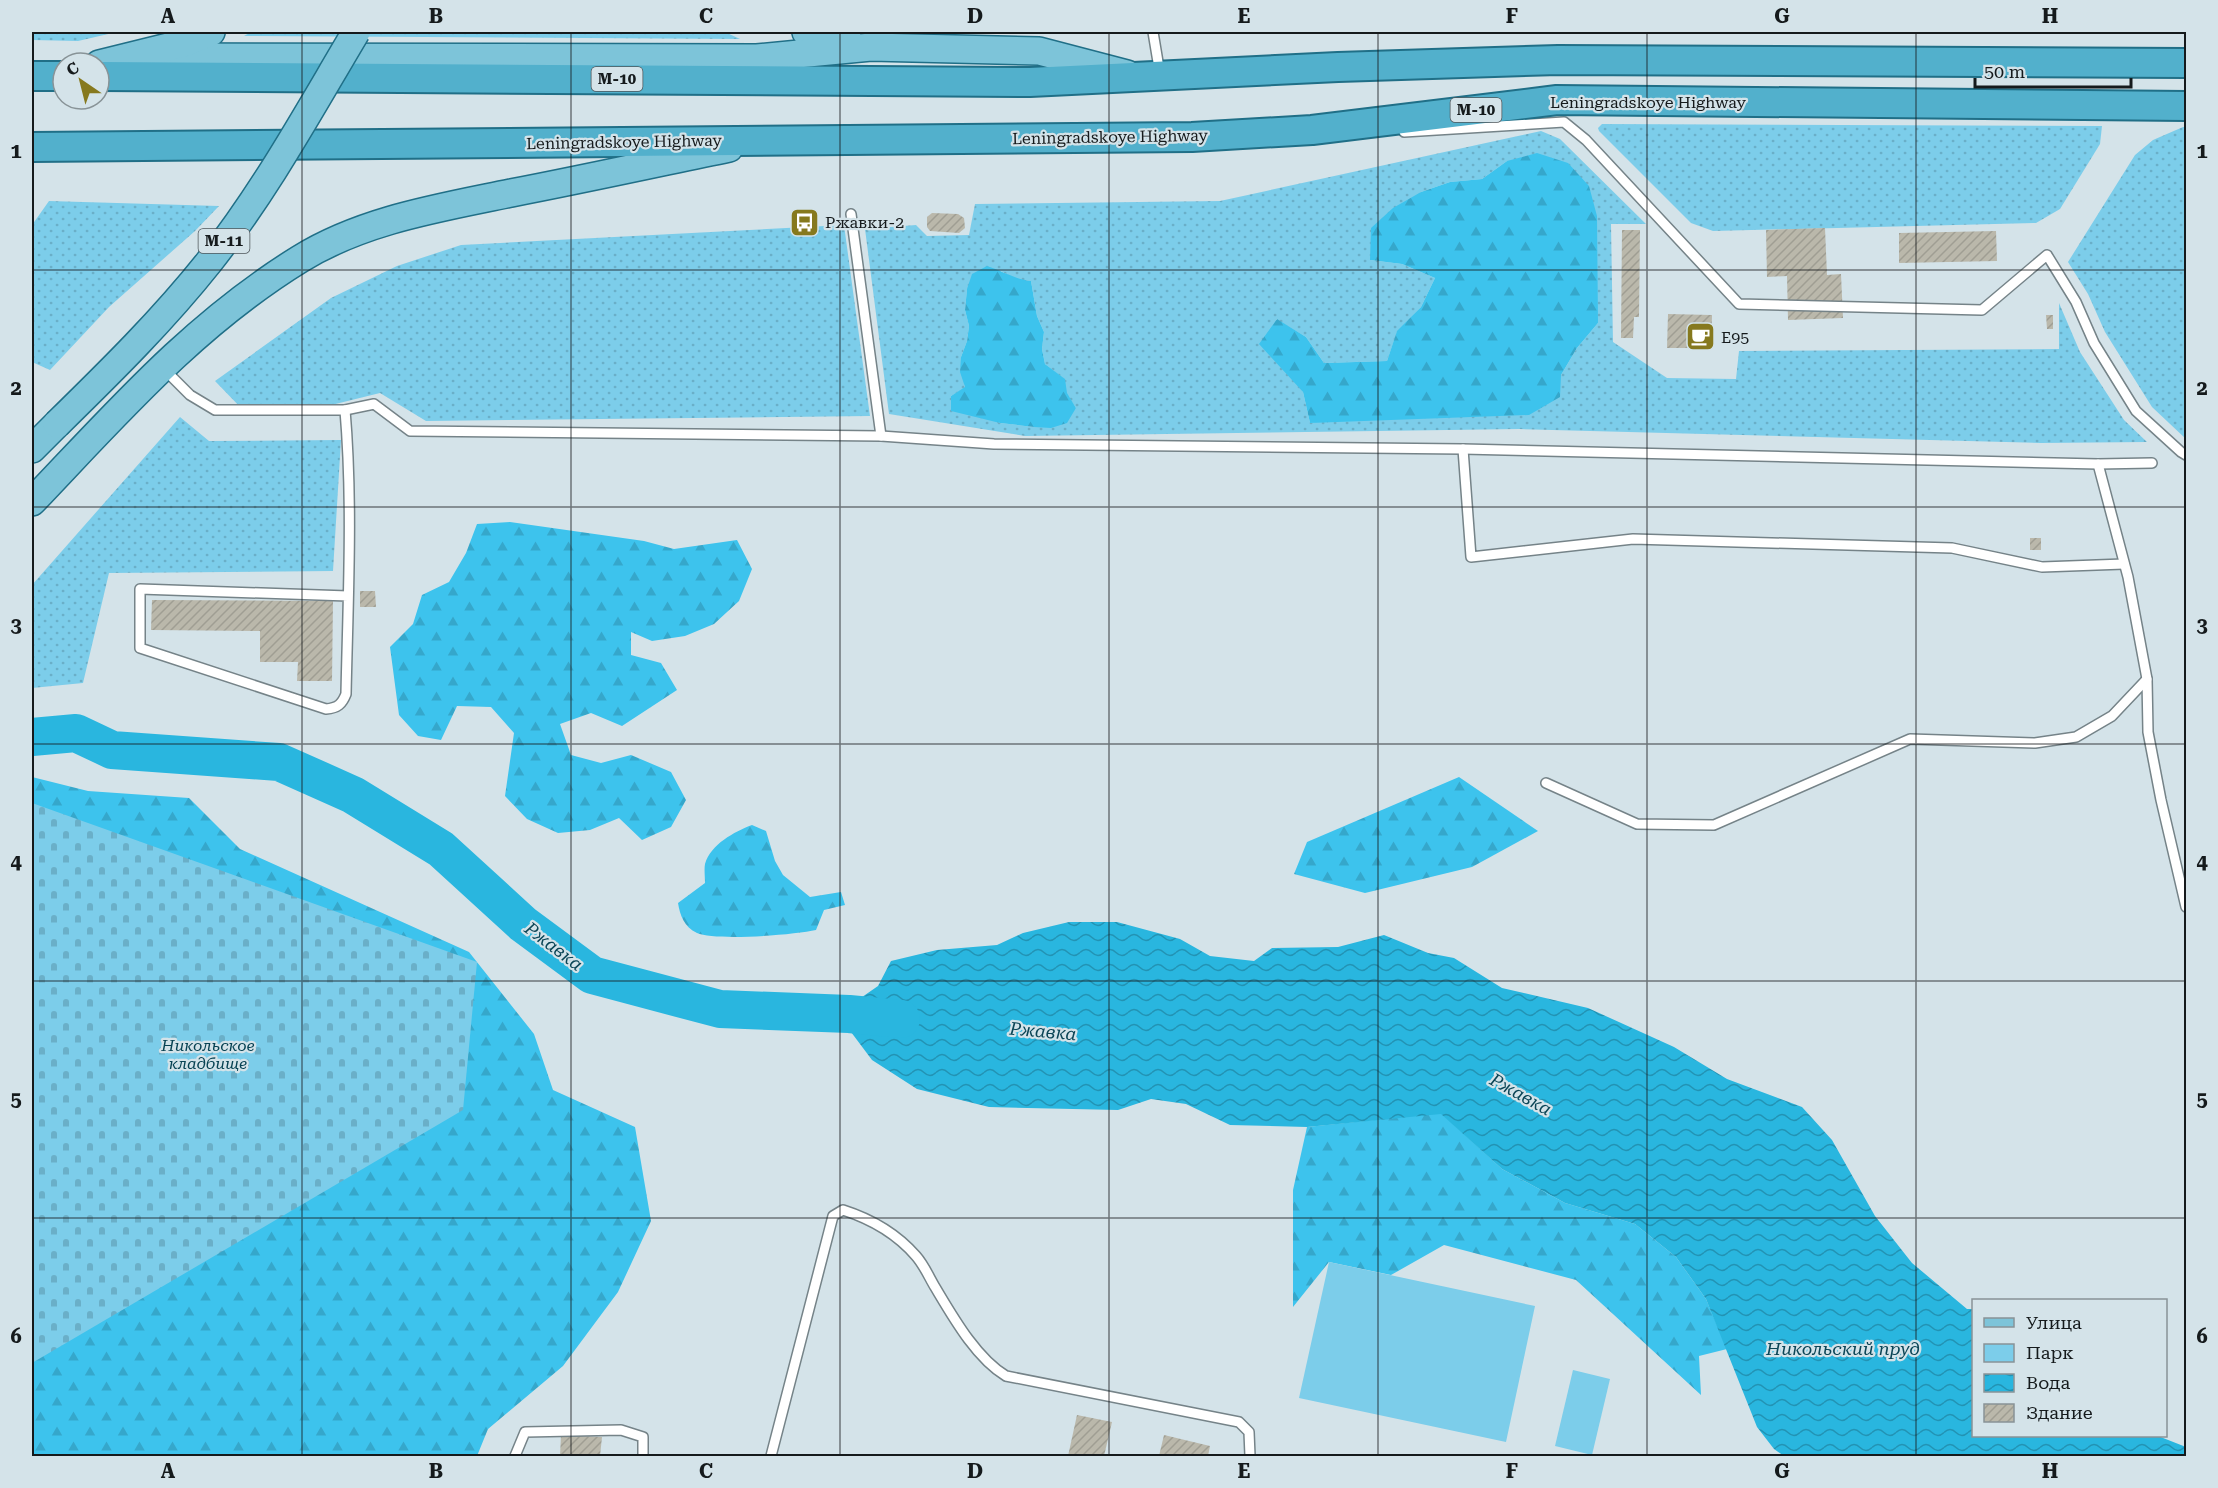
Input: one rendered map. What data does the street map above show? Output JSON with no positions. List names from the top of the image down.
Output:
{
  "streets": {
    "highway": ["М-10", "Leningradskoye Highway"],
    "main road": ["М-11"]
  },
  "water": ["Ржавка", "Никольский пруд"],
  "parks": ["Никольское кладбище"],
  "places": {
    "bus stop": ["Ржавки-2"],
    "cafe": ["E95"]
  },
  "legend": [
    "Улица",
    "Парк",
    "Вода",
    "Здание"
  ],
  "scale_bar": "50 m",
  "north": "top left",
  "grid": {
    "columns": [
      "A",
      "B",
      "C",
      "D",
      "E",
      "F",
      "G",
      "H"
    ],
    "rows": [
      "1",
      "2",
      "3",
      "4",
      "5",
      "6"
    ]
  }
}
